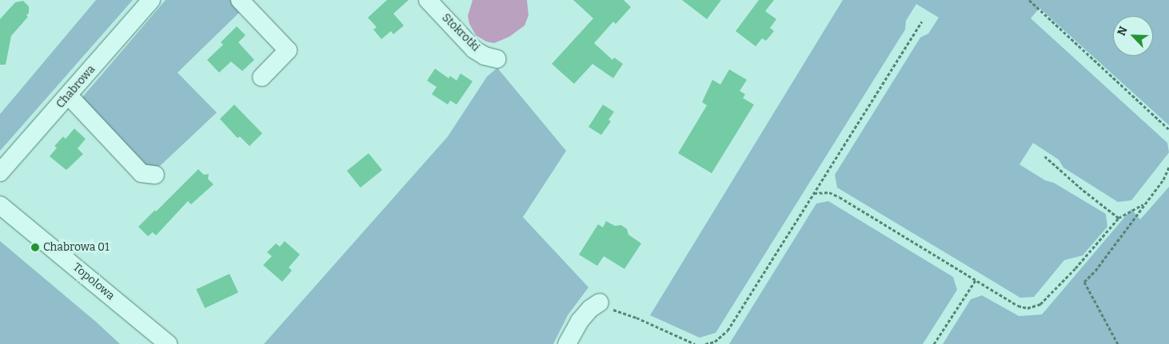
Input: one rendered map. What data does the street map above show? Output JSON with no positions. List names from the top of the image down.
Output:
{
  "streets": {
    "street": ["Stokrotki", "Chabrowa", "Topolowa"]
  },
  "places": ["Chabrowa 01"],
  "north": "top left"
}
